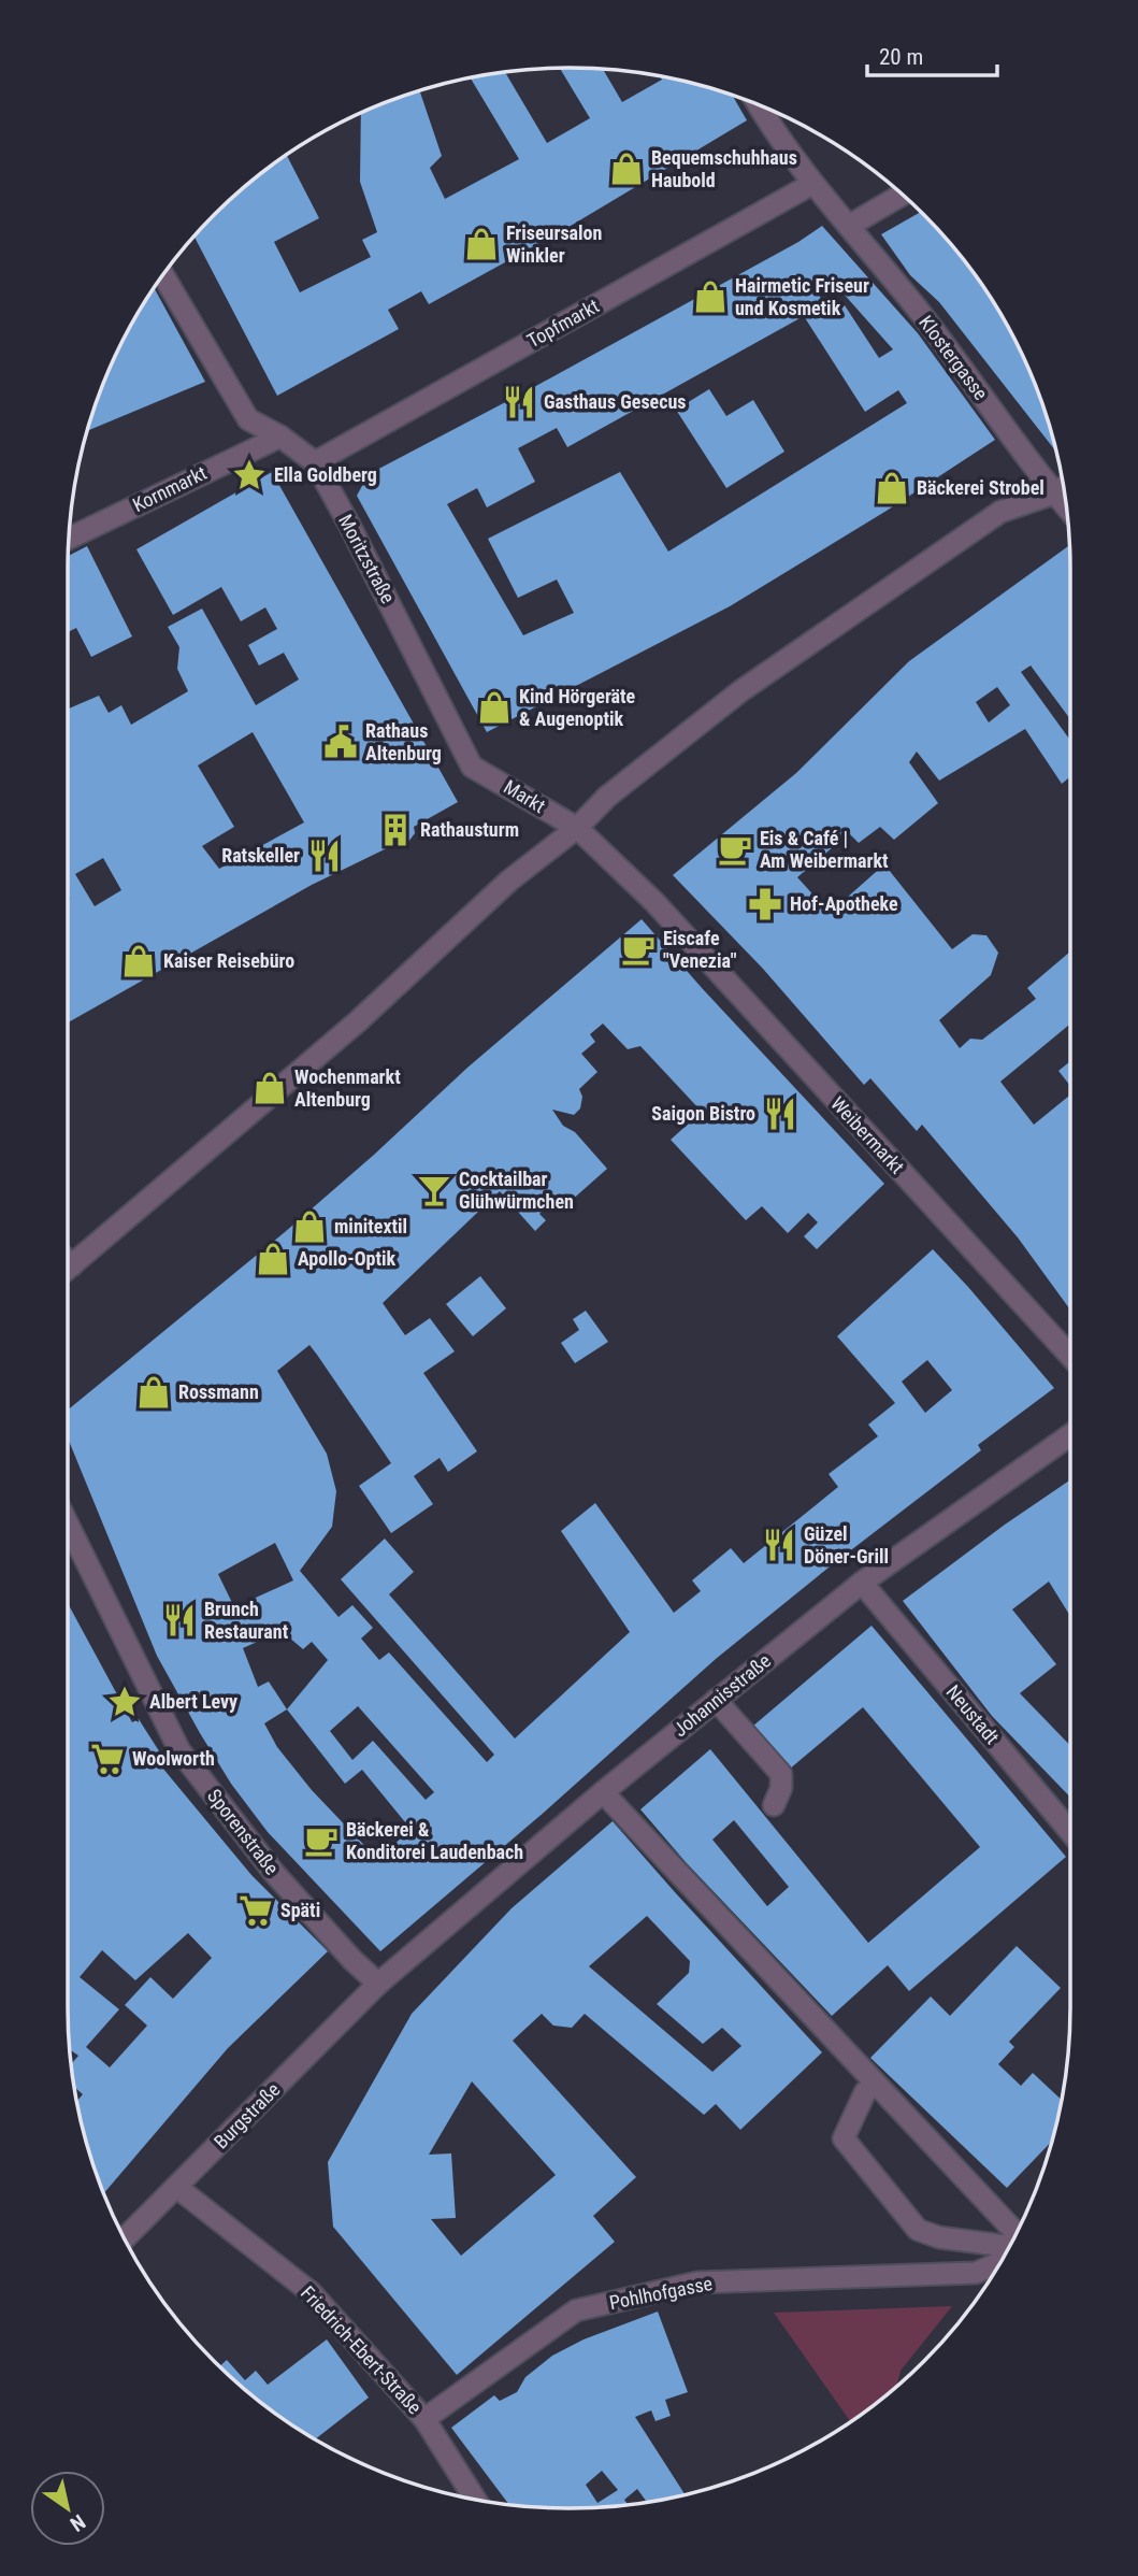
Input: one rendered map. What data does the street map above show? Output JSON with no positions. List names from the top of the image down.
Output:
{
  "streets": {
    "street": [
      "Topfmarkt",
      "Klostergasse",
      "Kornmarkt",
      "Moritzstraße",
      "Markt",
      "Weibermarkt",
      "Johannisstraße",
      "Neustadt",
      "Sporenstraße",
      "Burgstraße",
      "Pohlhofgasse",
      "Friedrich-Ebert-Straße"
    ]
  },
  "crossings": [
    ["Topfmarkt", "Klostergasse"],
    ["Topfmarkt", "Moritzstraße"],
    ["Kornmarkt", "Moritzstraße"],
    ["Moritzstraße", "Markt"],
    ["Markt", "Weibermarkt"],
    ["Johannisstraße", "Neustadt"],
    ["Johannisstraße", "Sporenstraße"],
    ["Johannisstraße", "Burgstraße"],
    ["Sporenstraße", "Burgstraße"],
    ["Burgstraße", "Friedrich-Ebert-Straße"],
    ["Pohlhofgasse", "Friedrich-Ebert-Straße"]
  ],
  "places": {
    "shop": [
      "Bequemschuhhaus Haubold",
      "Friseursalon Winkler",
      "Hairmetic Friseur und Kosmetik",
      "Bäckerei Strobel",
      "Kind Hörgeräte & Augenoptik",
      "Kaiser Reisebüro",
      "Wochenmarkt Altenburg",
      "minitextil",
      "Apollo-Optik",
      "Rossmann"
    ],
    "restaurant": [
      "Gasthaus Gesecus",
      "Ratskeller",
      "Saigon Bistro",
      "Güzel Döner-Grill",
      "Brunch Restaurant"
    ],
    "place": ["Ella Goldberg", "Albert Levy"],
    "public building": ["Rathaus Altenburg"],
    "building": ["Rathausturm"],
    "cafe": ["Eis & Café | Am Weibermarkt", "Eiscafe \"Venezia\"", "Bäckerei & Konditorei Laudenbach"],
    "pharmacy": ["Hof-Apotheke"],
    "bar": ["Cocktailbar Glühwürmchen"],
    "supermarket": ["Woolworth", "Späti"]
  },
  "scale_bar": "20 m",
  "north": "bottom right"
}
